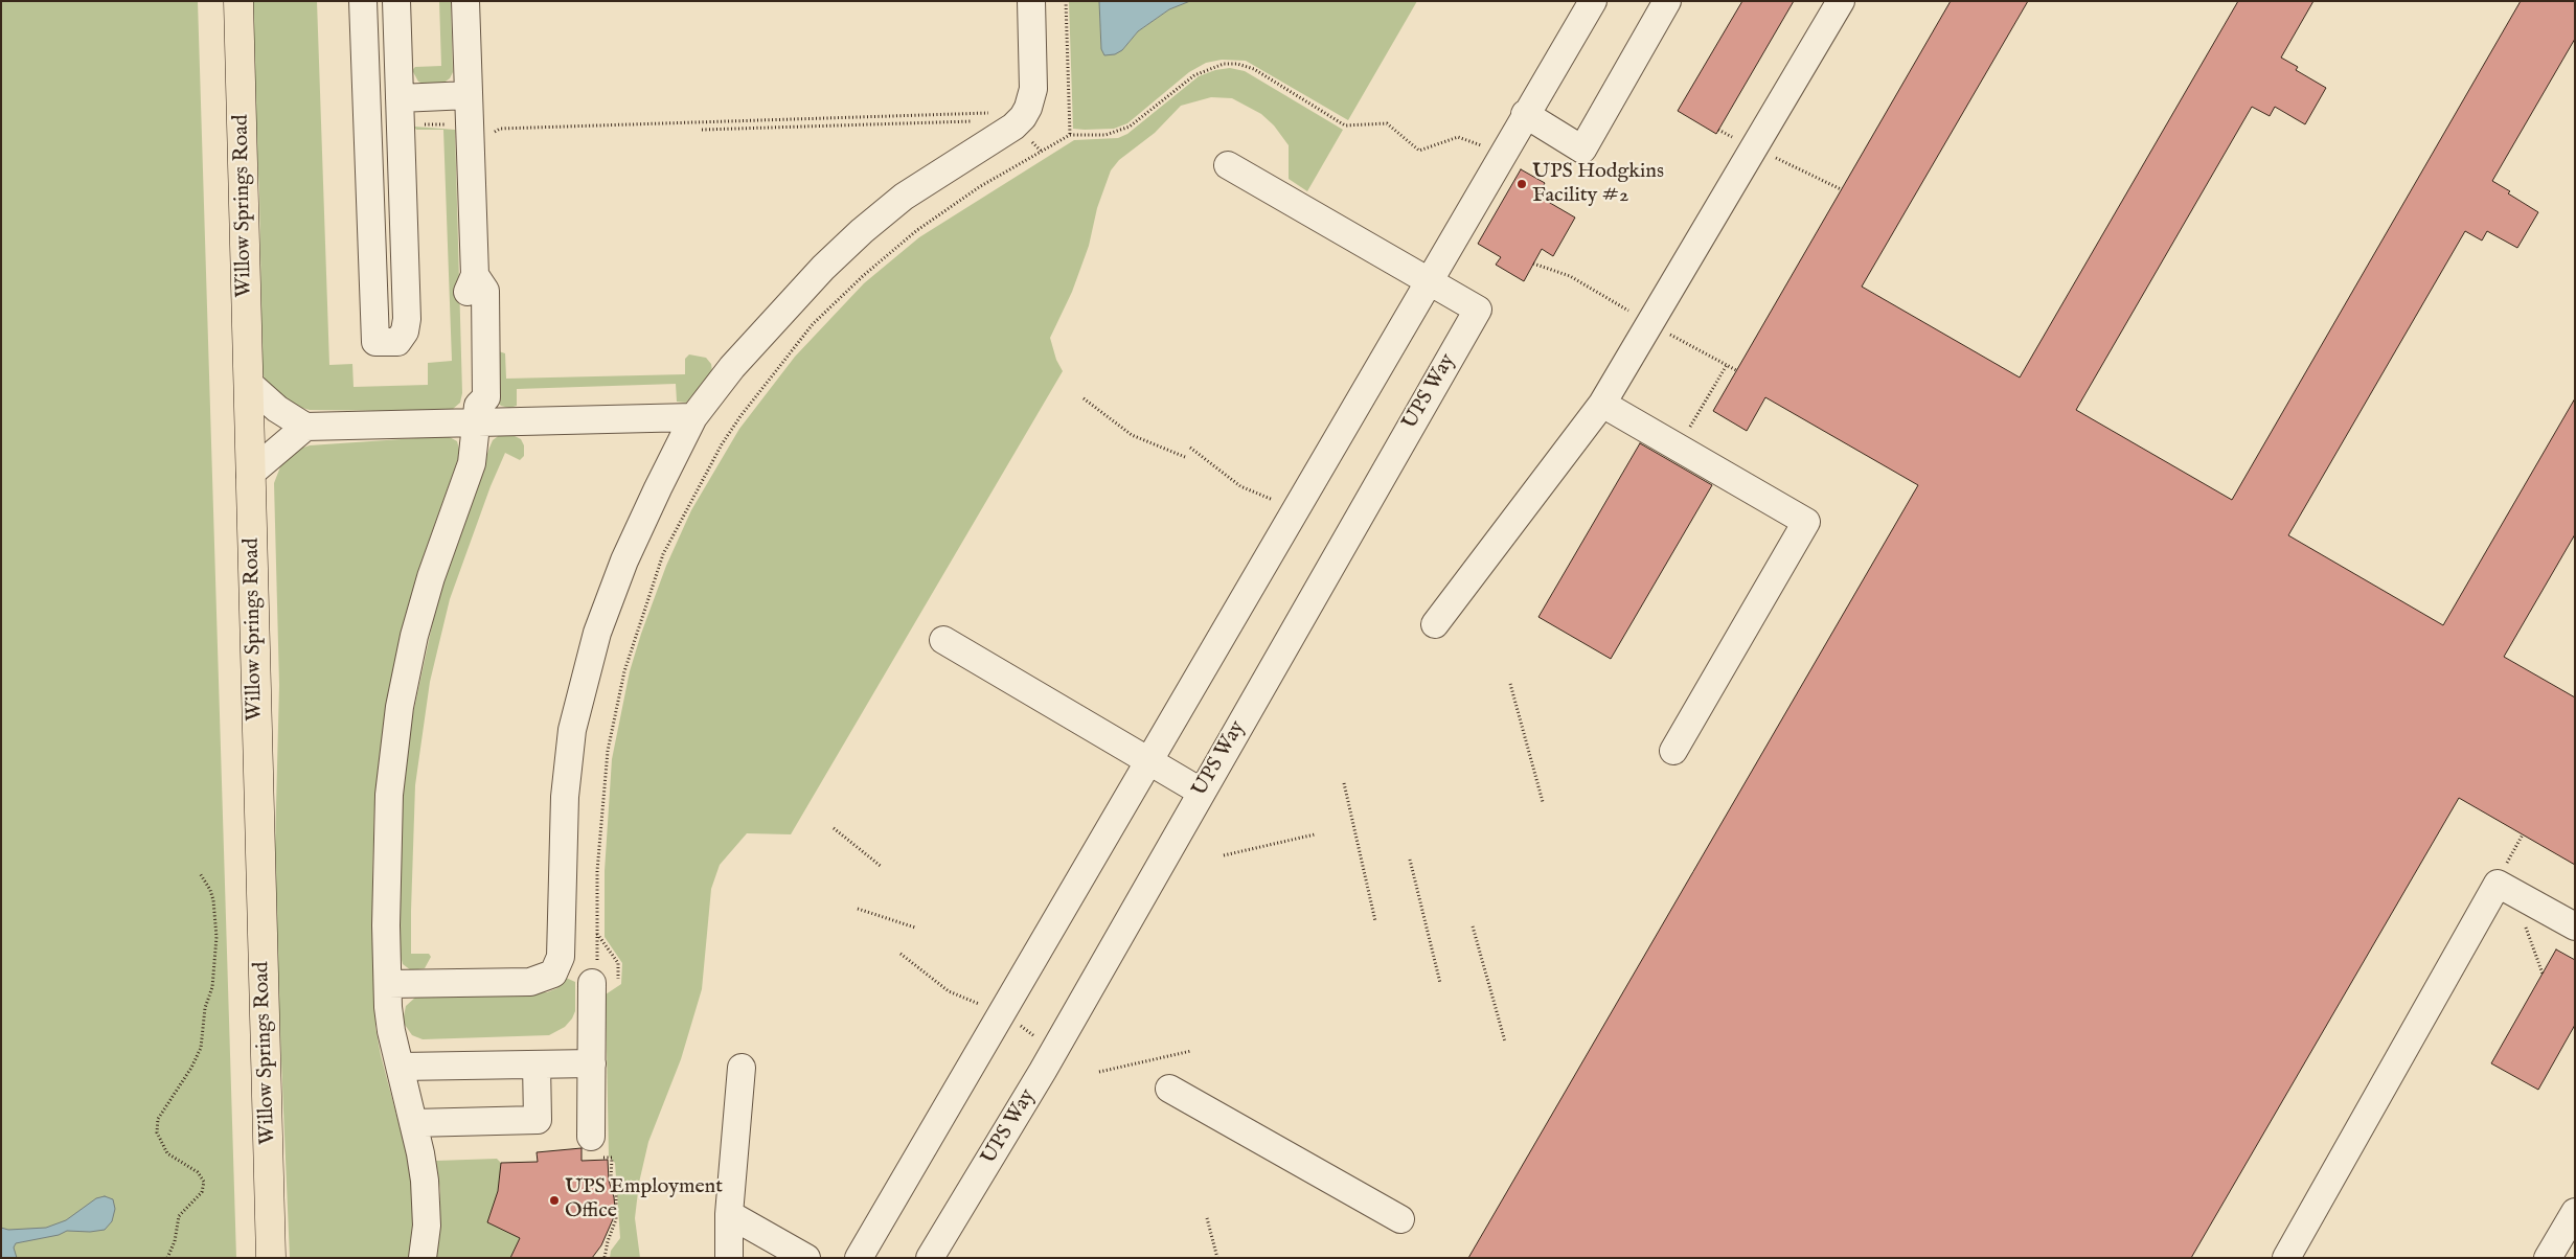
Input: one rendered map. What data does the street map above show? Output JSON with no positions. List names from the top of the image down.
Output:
{
  "streets": {
    "main road": ["Willow Springs Road"],
    "lane": ["UPS Way"]
  },
  "places": ["UPS Hodgkins Facility #2", "UPS Employment Office"]
}
